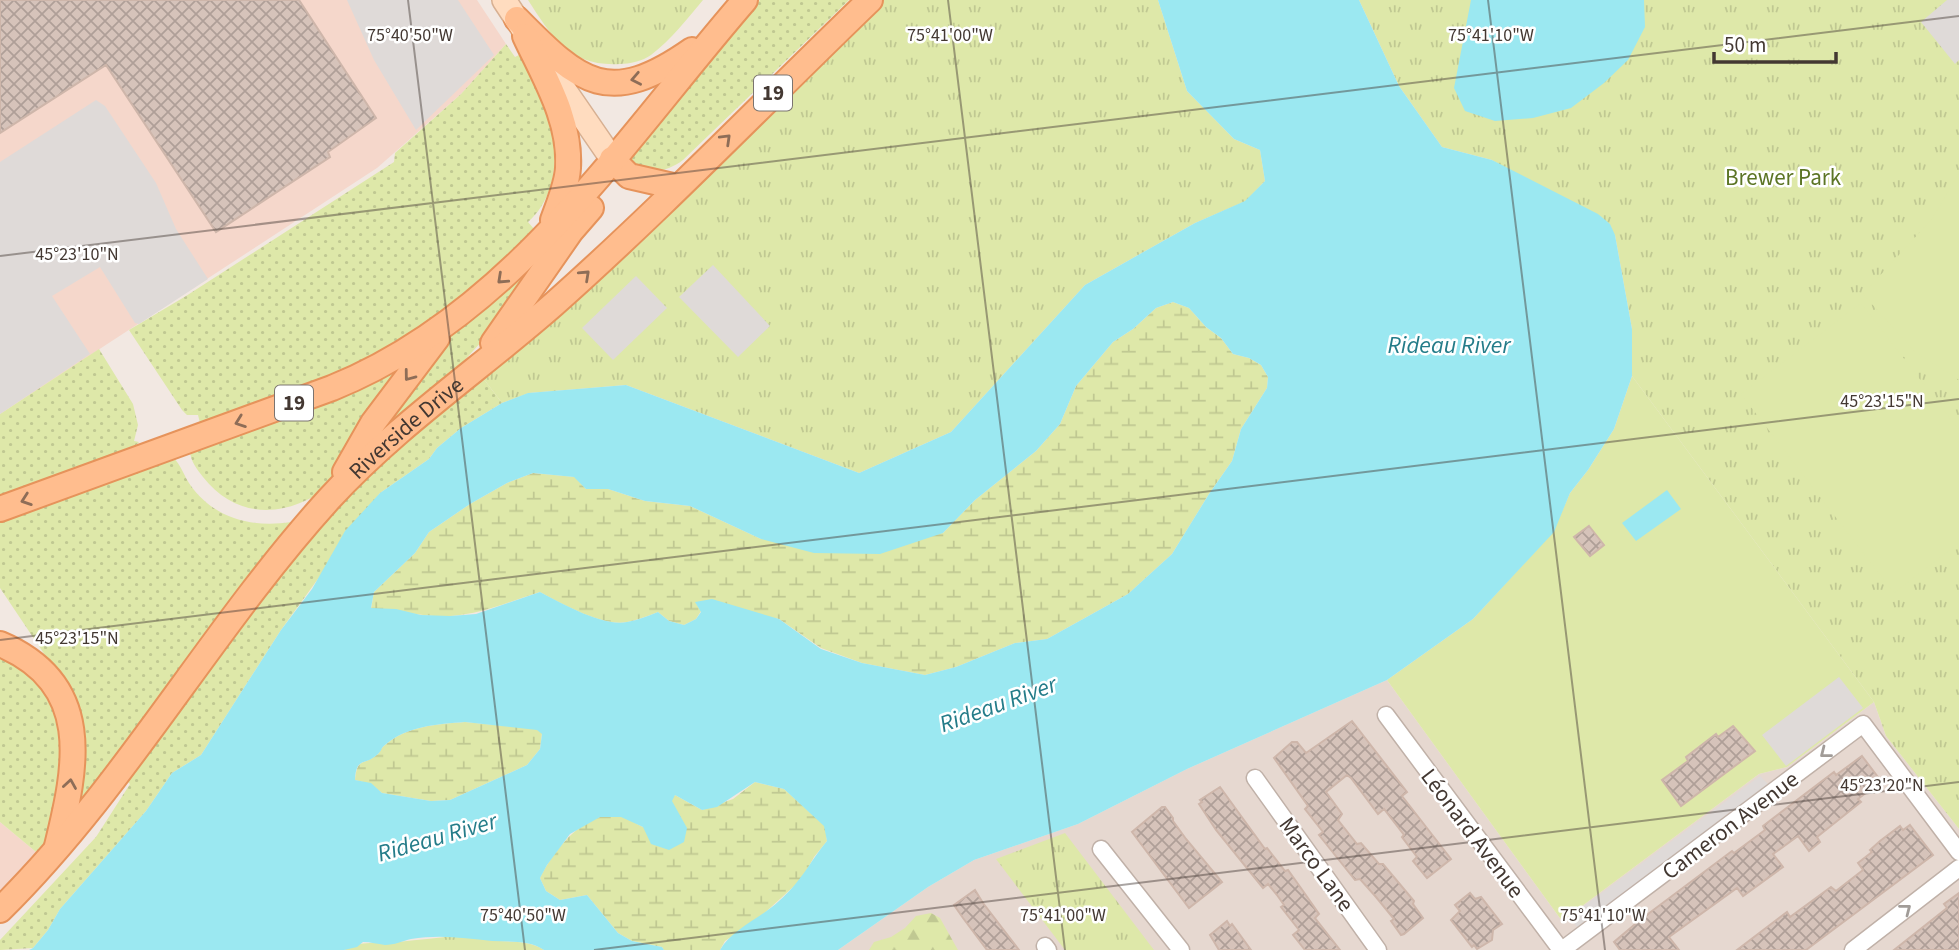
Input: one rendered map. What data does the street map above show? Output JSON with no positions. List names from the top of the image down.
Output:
{
  "streets": {
    "main road": ["19", "Riverside Drive"],
    "street": ["Cameron Avenue", "Léonard Avenue", "Marco Lane"]
  },
  "crossings": [
    ["Cameron Avenue", "Léonard Avenue"]
  ],
  "water": ["Rideau River"],
  "parks": ["Brewer Park"],
  "scale_bar": "50 m",
  "coordinates": [
    "75°40'50\"W",
    "75°41'00\"W",
    "75°41'10\"W",
    "45°23'10\"N",
    "45°23'15\"N",
    "45°23'20\"N"
  ]
}
